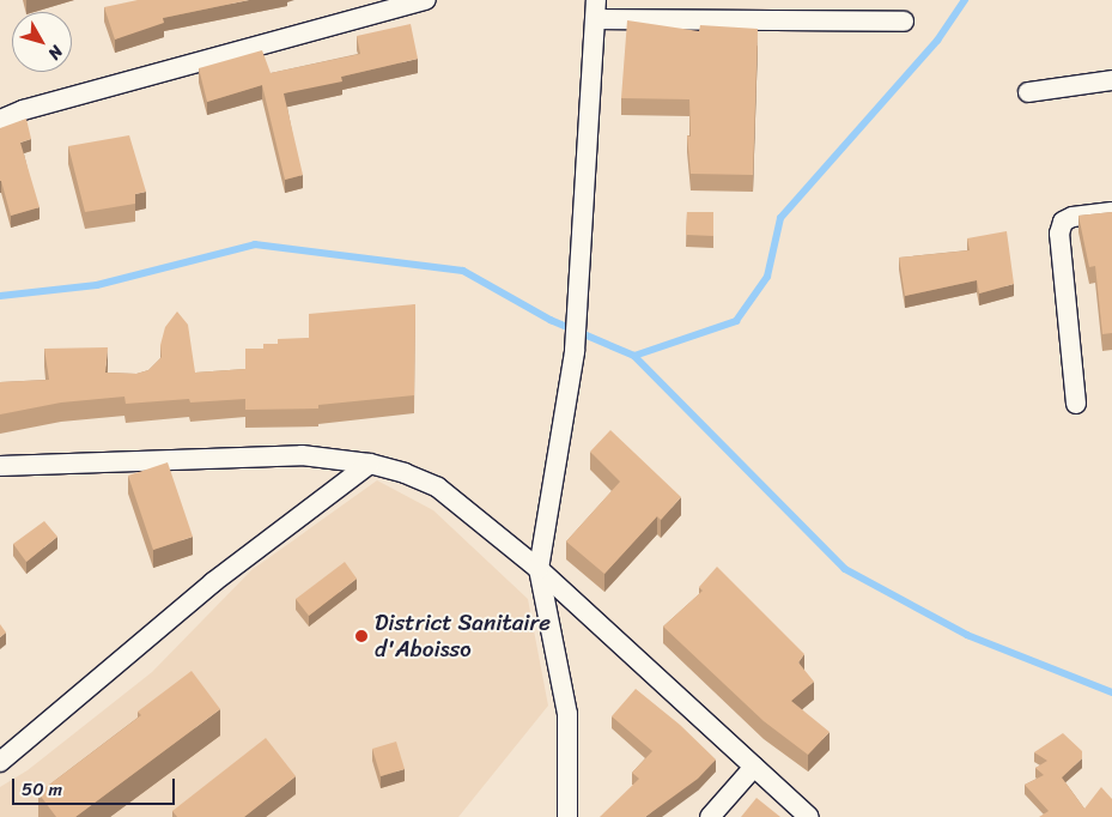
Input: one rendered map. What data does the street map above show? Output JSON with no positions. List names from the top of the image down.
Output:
{
  "places": ["District Sanitaire d'Aboisso"],
  "scale_bar": "50 m",
  "north": "bottom right"
}
